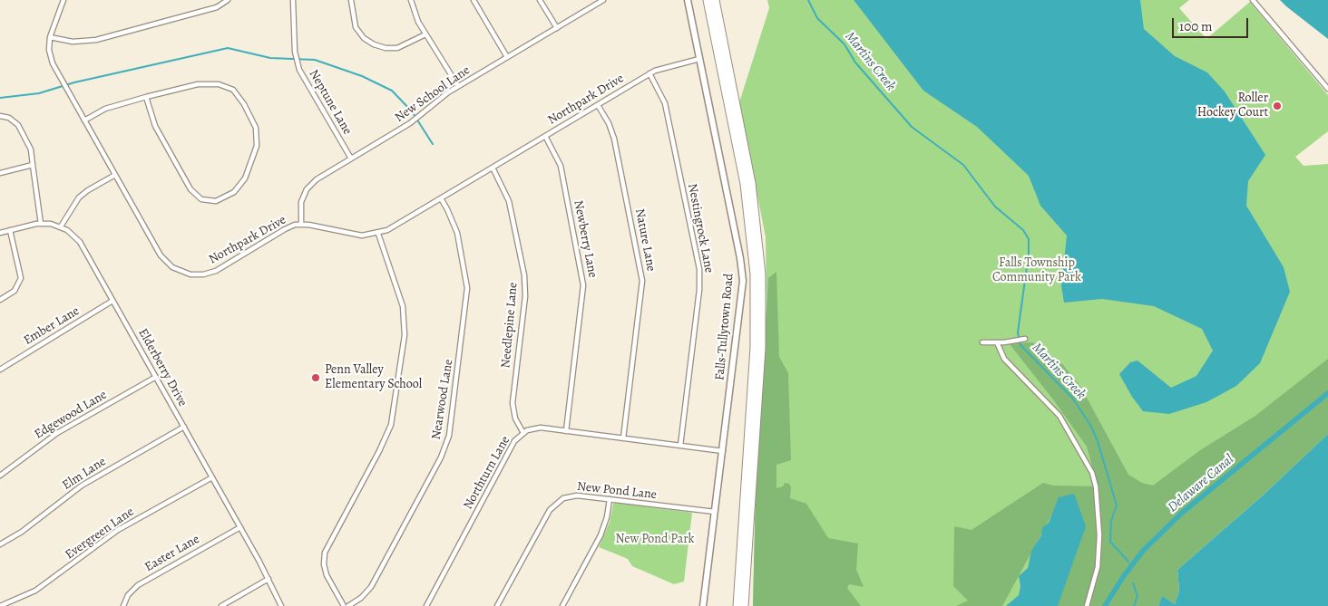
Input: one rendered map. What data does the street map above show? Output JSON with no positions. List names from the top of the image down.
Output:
{
  "streets": {
    "street": [
      "New School Lane",
      "Northpark Drive",
      "Neptune Lane",
      "Nestingrock Lane",
      "Newberry Lane",
      "Nature Lane",
      "Needlepine Lane",
      "Ember Lane",
      "Falls-Tullytown Road",
      "Elderberry Drive",
      "Nearwood Lane",
      "Edgewood Lane",
      "Northturn Lane",
      "Elm Lane",
      "New Pond Lane",
      "Evergreen Lane",
      "Easter Lane"
    ]
  },
  "crossings": [
    ["New School Lane", "Northpark Drive"],
    ["New School Lane", "Neptune Lane"],
    ["Northpark Drive", "Nestingrock Lane"],
    ["Northpark Drive", "Newberry Lane"],
    ["Northpark Drive", "Nature Lane"],
    ["Northpark Drive", "Needlepine Lane"],
    ["Northpark Drive", "Falls-Tullytown Road"],
    ["Northpark Drive", "Nearwood Lane"],
    ["Nestingrock Lane", "Northturn Lane"],
    ["Newberry Lane", "Northturn Lane"],
    ["Nature Lane", "Northturn Lane"],
    ["Needlepine Lane", "Northturn Lane"],
    ["Ember Lane", "Elderberry Drive"],
    ["Falls-Tullytown Road", "Northturn Lane"],
    ["Falls-Tullytown Road", "New Pond Lane"],
    ["Elderberry Drive", "Edgewood Lane"],
    ["Elderberry Drive", "Elm Lane"],
    ["Elderberry Drive", "Evergreen Lane"],
    ["Elderberry Drive", "Easter Lane"]
  ],
  "water": ["Martins Creek", "Delaware Canal"],
  "parks": ["Falls Township Community Park", "New Pond Park"],
  "places": ["Roller Hockey Court", "Penn Valley Elementary School"],
  "scale_bar": "100 m"
}
